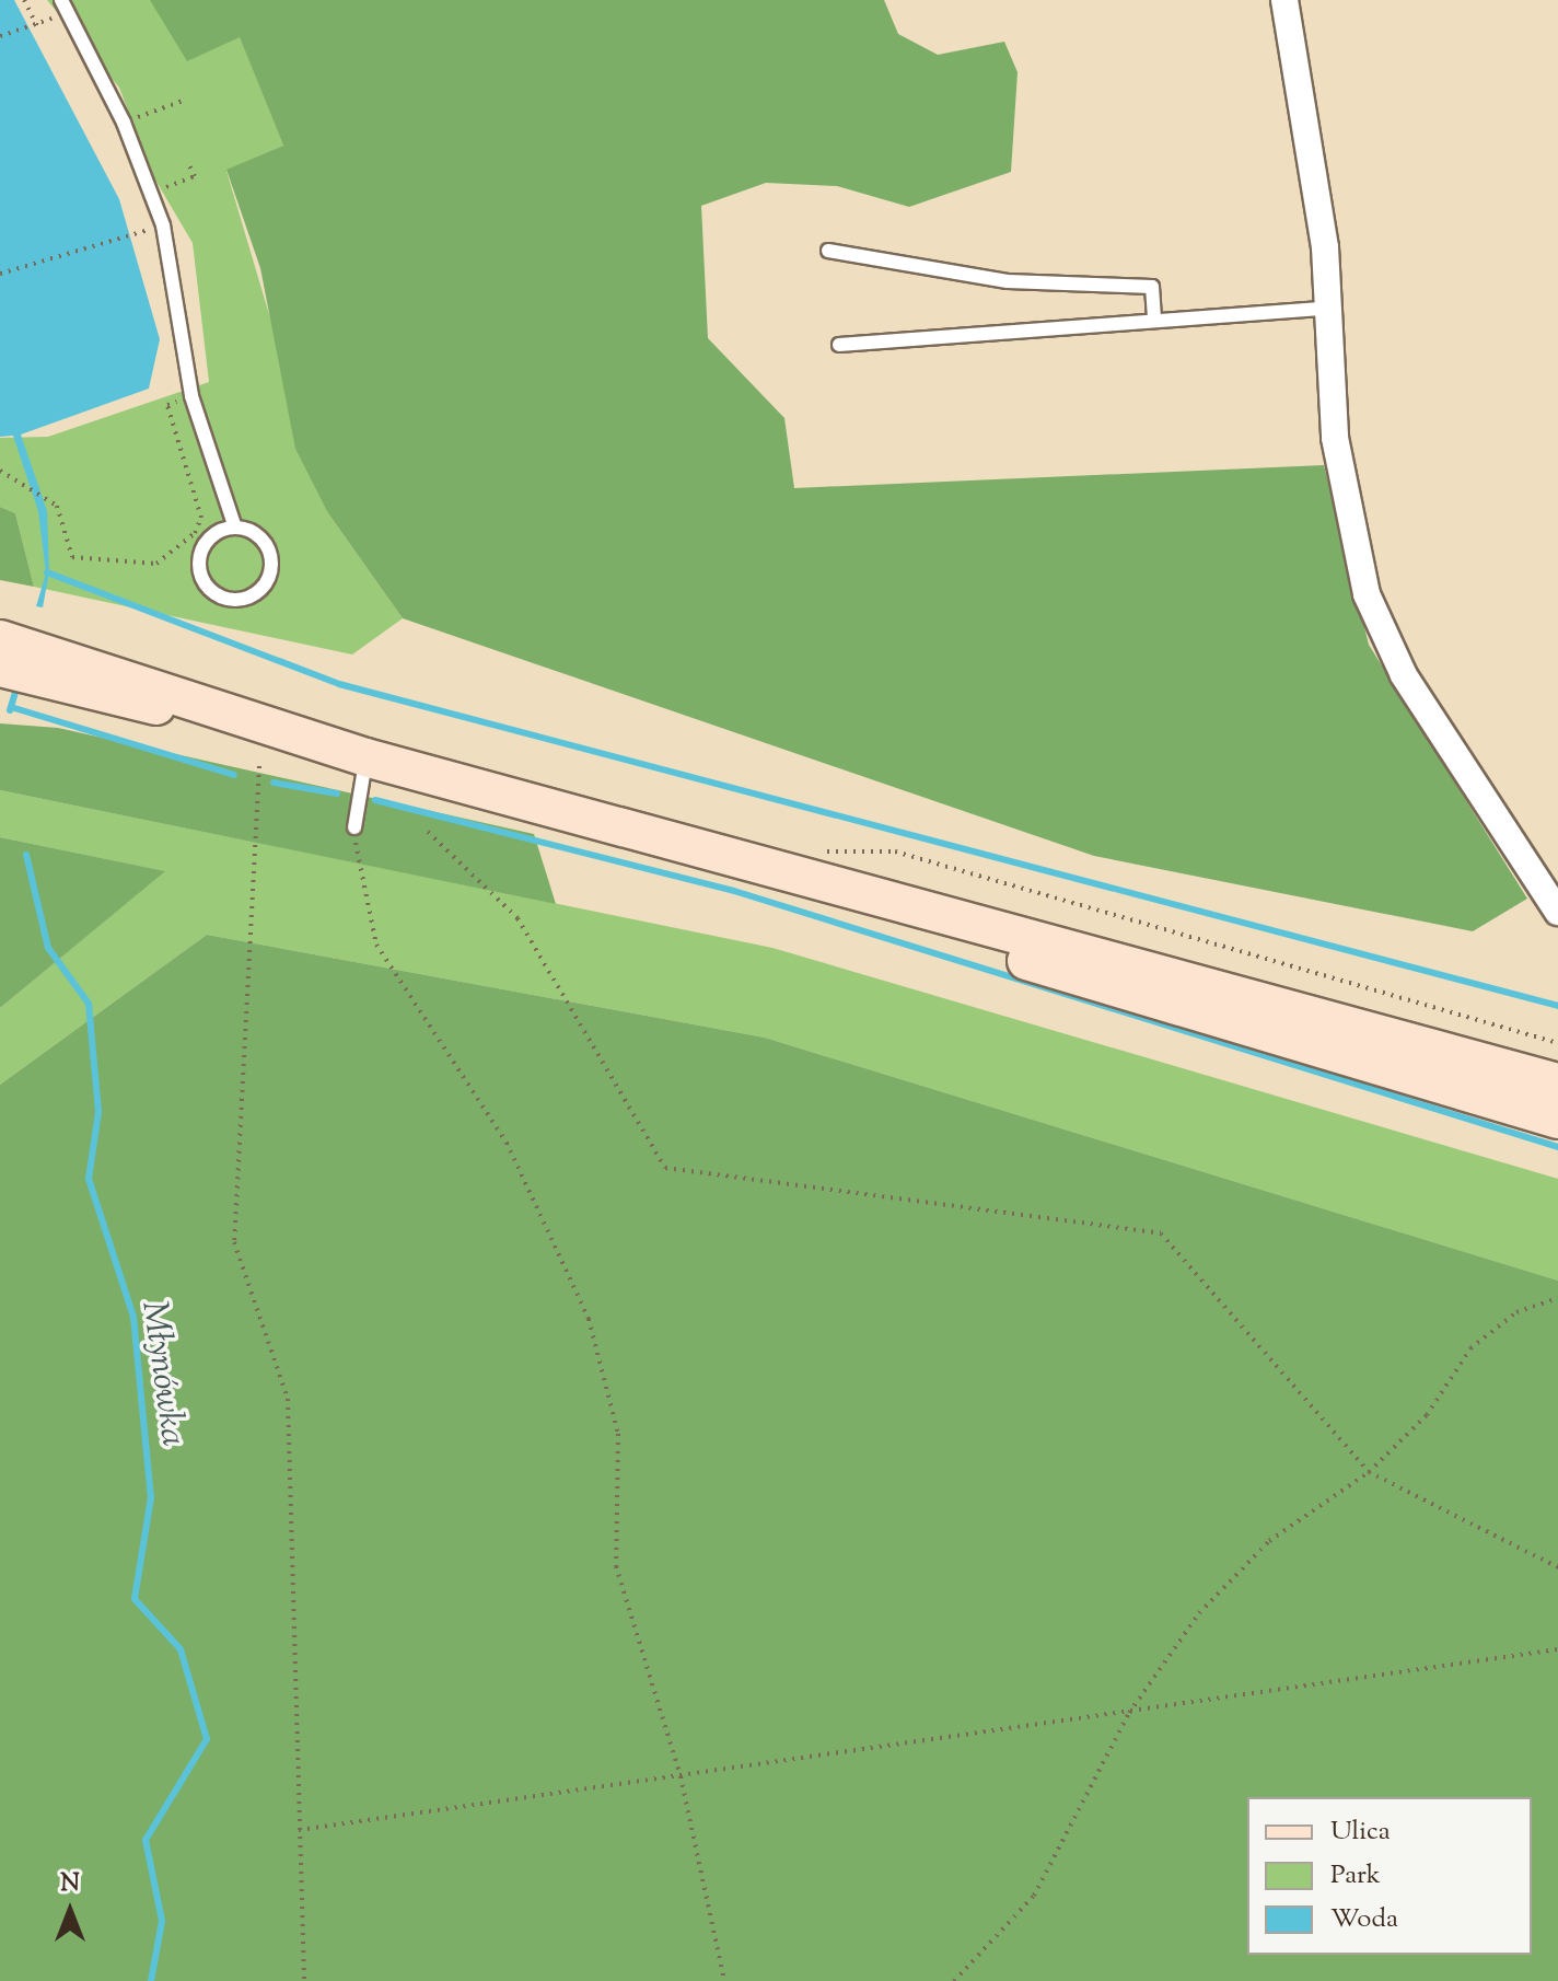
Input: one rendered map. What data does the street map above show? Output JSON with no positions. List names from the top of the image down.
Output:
{
  "water": ["Młynówka"],
  "legend": ["Ulica", "Park", "Woda"],
  "north": "top"
}
